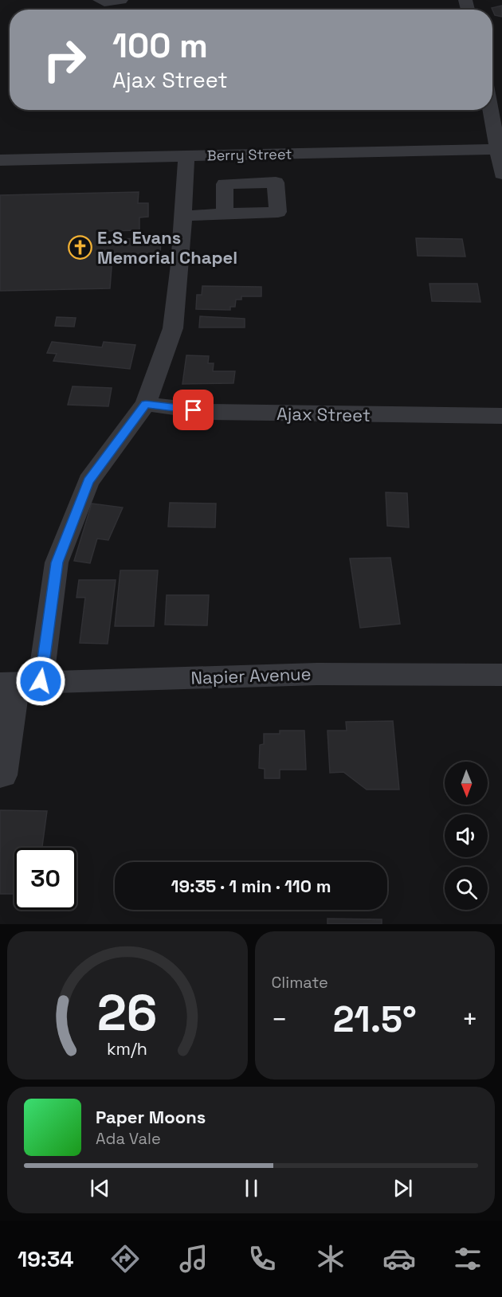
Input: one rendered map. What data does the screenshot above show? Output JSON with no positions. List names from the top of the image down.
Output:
{
  "streets": {
    "street": ["Berry Street", "Ajax Street", "Napier Avenue"]
  },
  "places": {
    "church": ["E.S. Evans Memorial Chapel"]
  },
  "north": "bottom",
  "page": {
    "turn": ["100 m", "Ajax Street"],
    "limit": "30",
    "trip": "19:35 · 1 min · 110 m",
    "tile": "Climate",
    "heat": ["−", "21.5°", "+"],
    "song": ["Paper Moons", "Ada Vale"],
    "tabs": "19:34",
    "gauge": ["26", "km/h"]
  }
}
